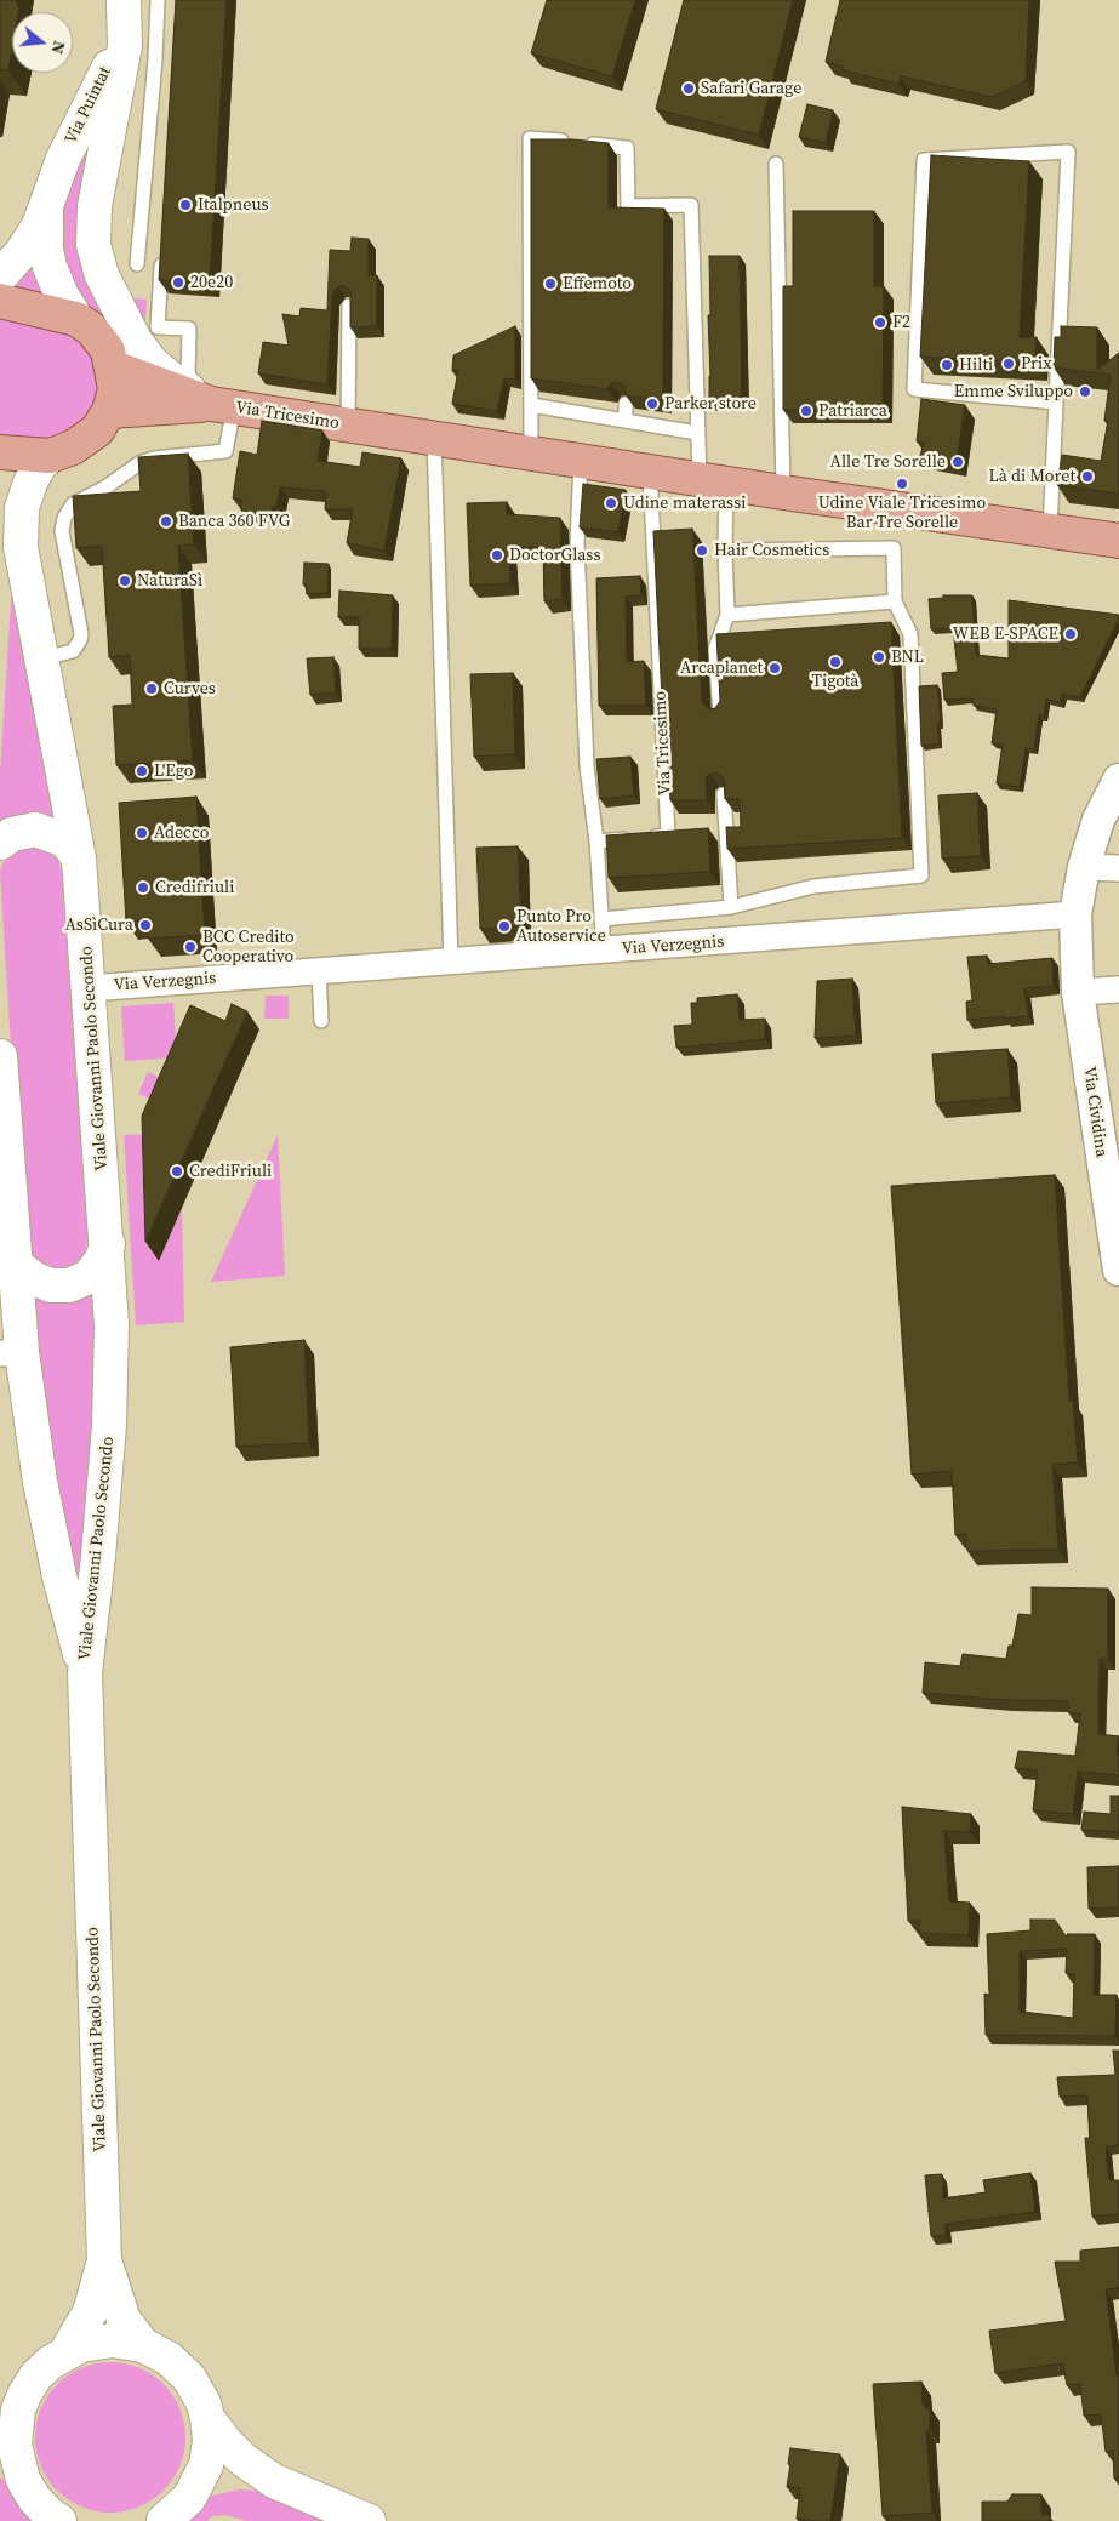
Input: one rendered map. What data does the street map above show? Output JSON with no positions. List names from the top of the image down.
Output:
{
  "streets": {
    "main road": ["Via Puintat", "Via Tricesimo", "Viale Giovanni Paolo Secondo"],
    "street": ["Via Verzegnis", "Via Cividina"]
  },
  "crossings": [
    ["Via Verzegnis", "Viale Giovanni Paolo Secondo"],
    ["Via Verzegnis", "Via Cividina"]
  ],
  "places": [
    "Safari Garage",
    "Italpneus",
    "20e20",
    "Effemoto",
    "F2",
    "Prix",
    "Hilti",
    "Emme Sviluppo",
    "Parker store",
    "Patriarca",
    "Alle Tre Sorelle",
    "Là di Moret",
    "Udine Viale Tricesimo Bar Tre Sorelle",
    "Udine materassi",
    "Banca 360 FVG",
    "Hair Cosmetics",
    "DoctorGlass",
    "NaturaSì",
    "WEB E-SPACE",
    "BNL",
    "Tigotà",
    "Arcaplanet",
    "Curves",
    "L'Ego",
    "Adecco",
    "Credifriuli",
    "AsSìCura",
    "Punto Pro Autoservice",
    "BCC Credito Cooperativo",
    "CrediFriuli"
  ],
  "north": "right"
}
